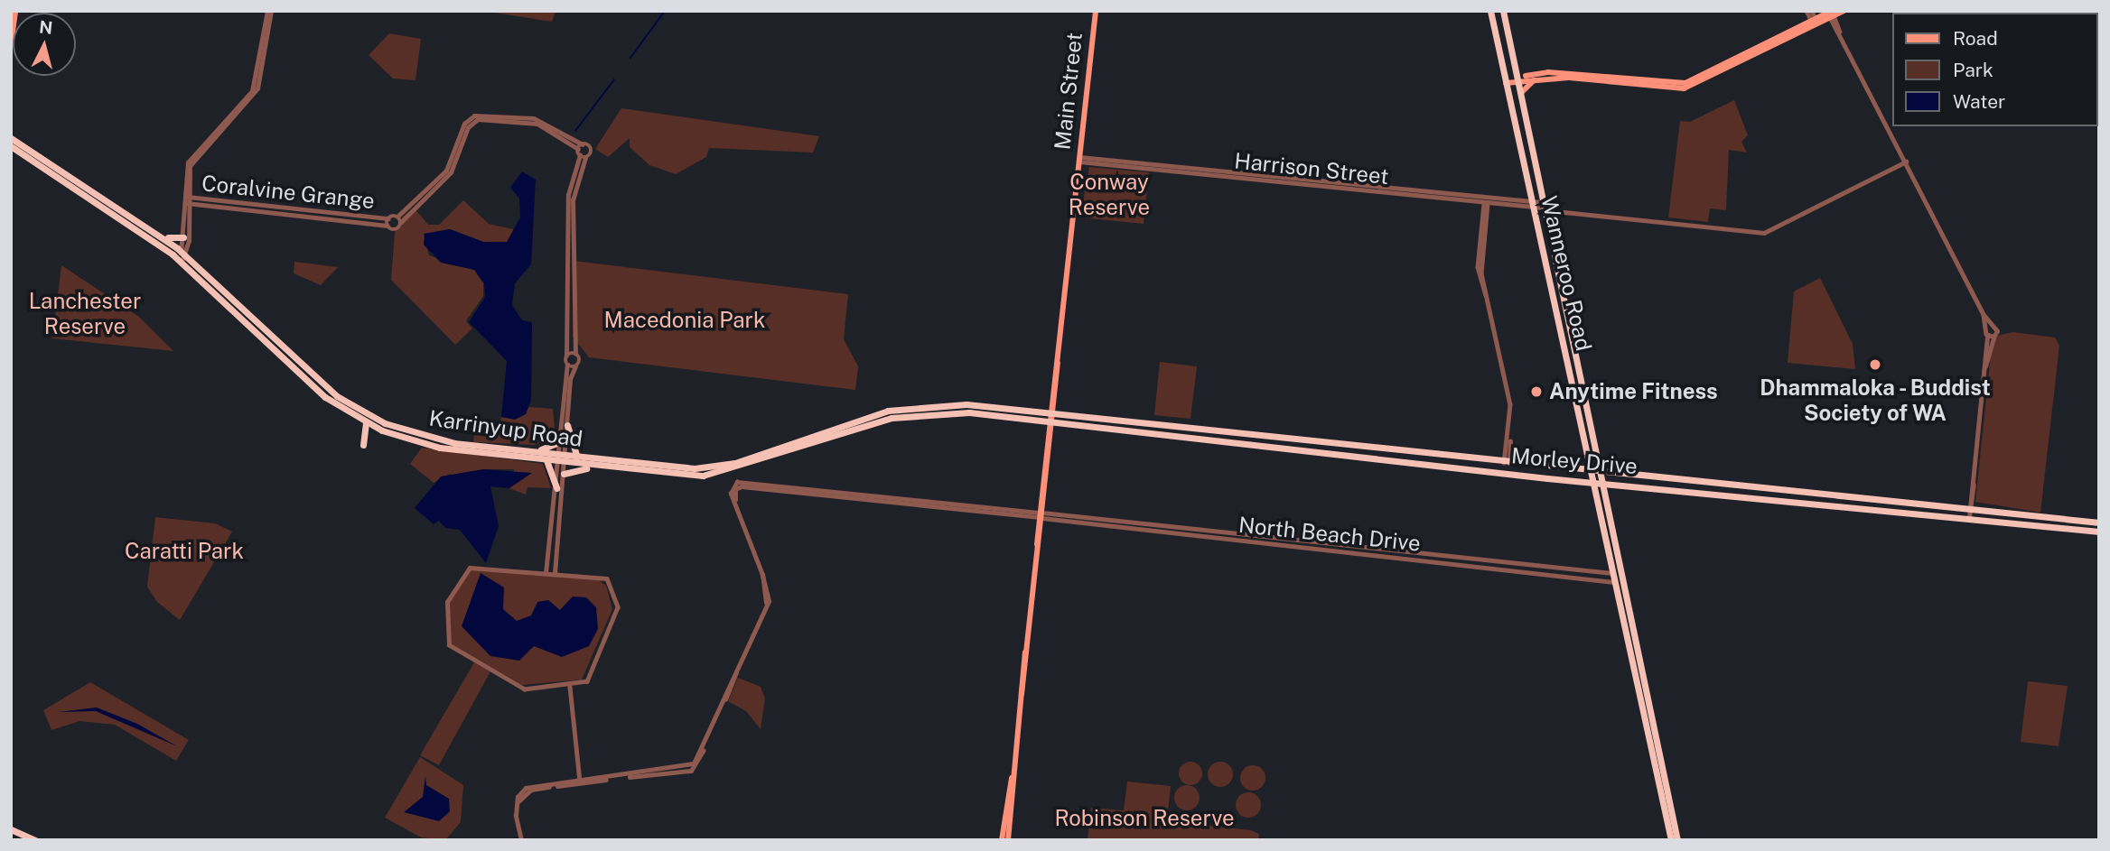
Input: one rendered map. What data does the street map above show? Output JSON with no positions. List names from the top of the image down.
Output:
{
  "streets": {
    "highway": ["Wanneroo Road", "Karrinyup Road", "Morley Drive"],
    "main road": ["Main Street"],
    "street": ["Harrison Street", "Coralvine Grange", "North Beach Drive"]
  },
  "crossings": [
    ["Main Street", "Harrison Street"],
    ["Main Street", "Karrinyup Road"],
    ["Main Street", "Morley Drive"],
    ["Main Street", "North Beach Drive"],
    ["Harrison Street", "Wanneroo Road"],
    ["Wanneroo Road", "Morley Drive"],
    ["Wanneroo Road", "North Beach Drive"],
    ["Karrinyup Road", "Morley Drive"]
  ],
  "parks": [
    "Conway Reserve",
    "Lanchester Reserve",
    "Macedonia Park",
    "Caratti Park",
    "Robinson Reserve"
  ],
  "places": ["Dhammaloka - Buddist Society of WA", "Anytime Fitness"],
  "legend": ["Road", "Park", "Water"],
  "north": "top"
}
